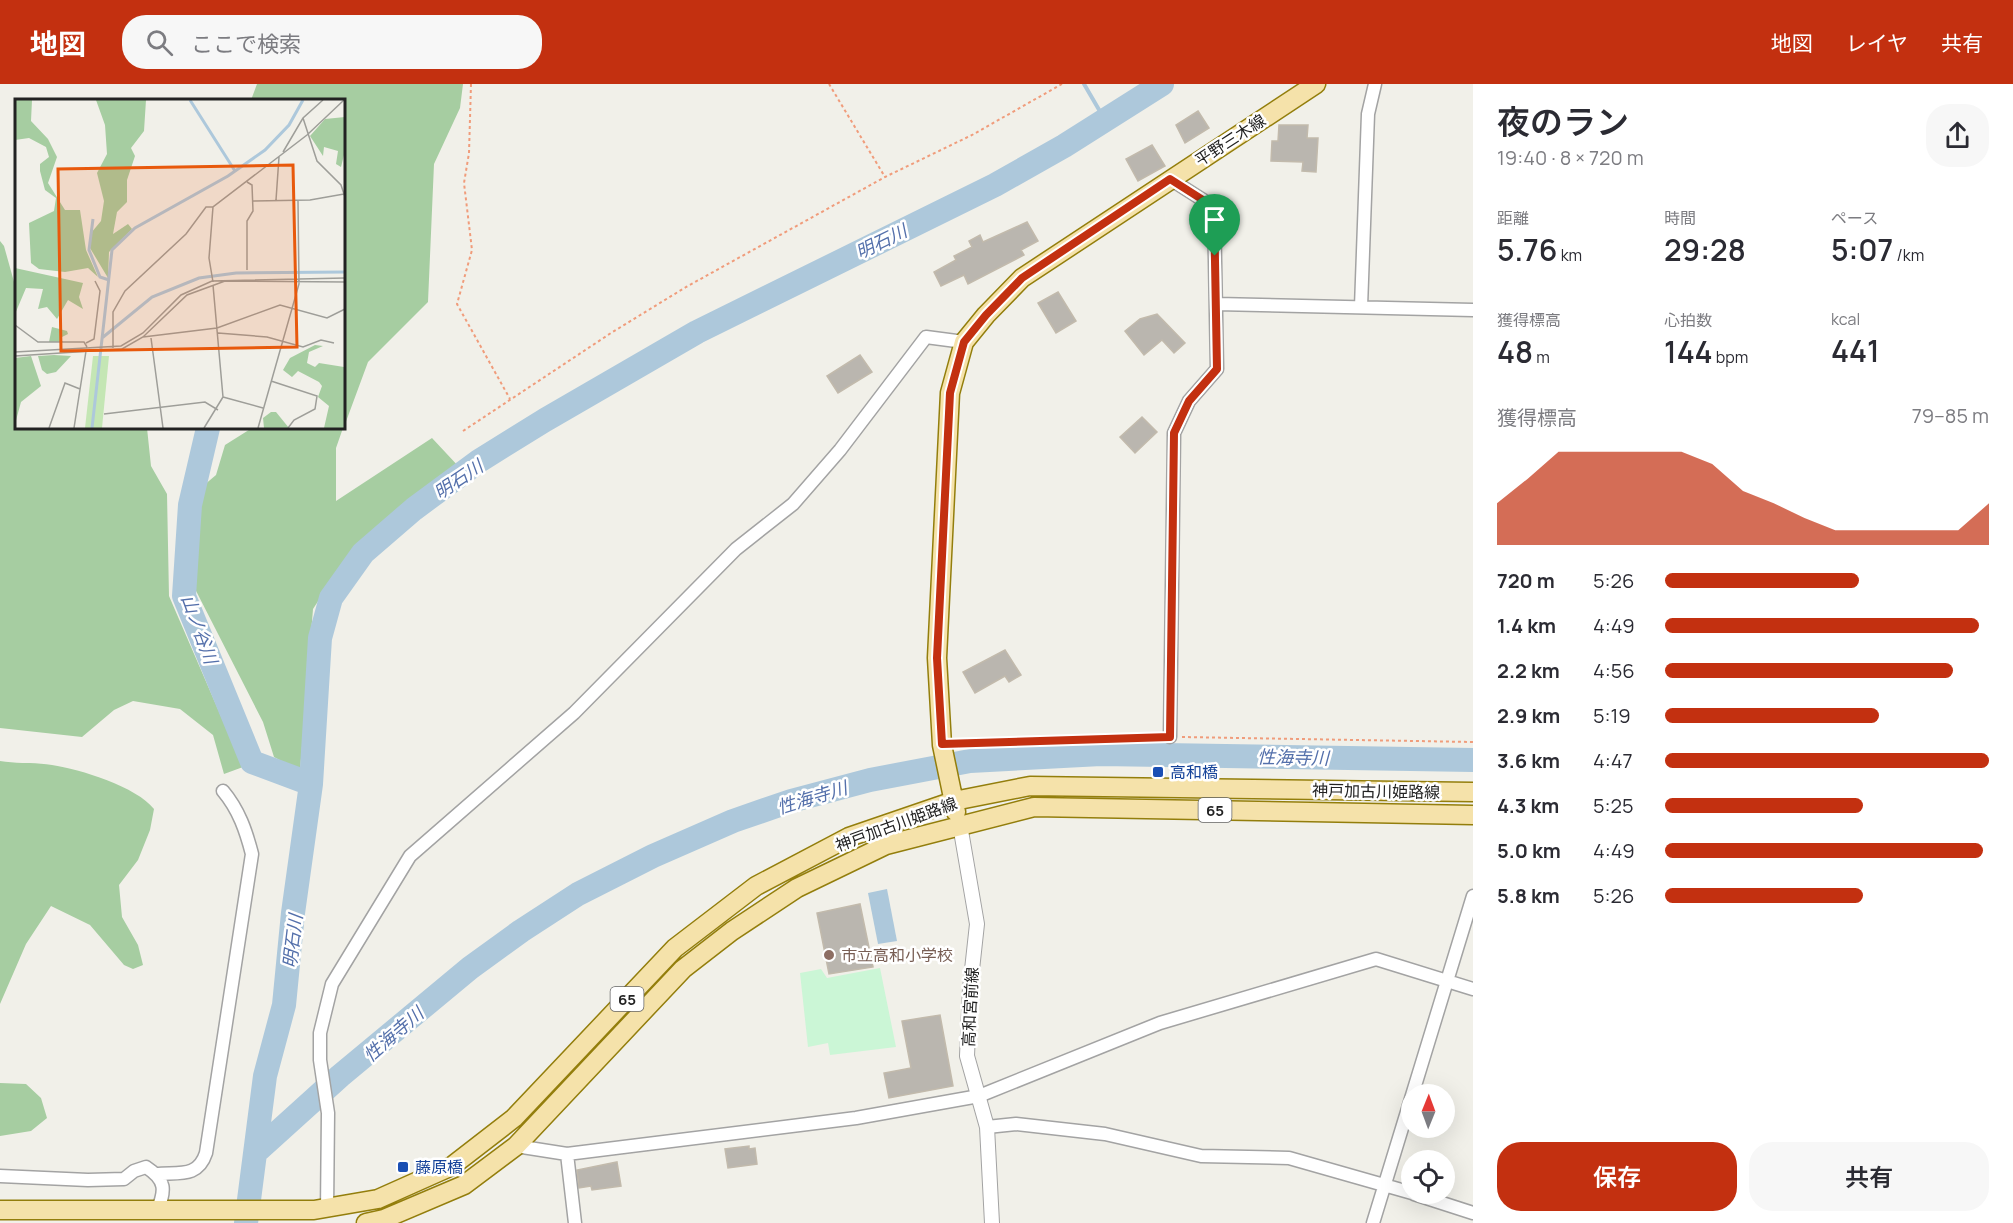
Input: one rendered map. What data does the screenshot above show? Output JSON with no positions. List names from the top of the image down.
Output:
{
  "streets": {
    "main road": ["平野三木線", "神戸加古川姫路線", "65"],
    "street": ["高和宮前線"]
  },
  "crossings": [
    ["平野三木線", "神戸加古川姫路線"],
    ["平野三木線", "高和宮前線"],
    ["神戸加古川姫路線", "高和宮前線"]
  ],
  "water": ["明石川", "山ノ谷川", "性海寺川"],
  "places": {
    "transit": ["高和橋", "藤原橋"],
    "other": ["市立高和小学校"]
  },
  "north": "top",
  "page": {
    "header": "地図",
    "search": "ここで検索",
    "nav": ["地図", "レイヤ", "共有"],
    "heading": ["夜のラン", "19:40 · 8 × 720 m"],
    "stats": [
      ["距離", "5.76 km"],
      ["時間", "29:28"],
      ["ペース", "5:07 /km"],
      ["獲得標高", "48 m"],
      ["心拍数", "144 bpm"],
      ["kcal", "441"]
    ],
    "chart": ["獲得標高", "79–85 m"],
    "list": [
      {
        "name": "720 m",
        "note": "5:26"
      },
      {
        "name": "1.4 km",
        "note": "4:49"
      },
      {
        "name": "2.2 km",
        "note": "4:56"
      },
      {
        "name": "2.9 km",
        "note": "5:19"
      },
      {
        "name": "3.6 km",
        "note": "4:47"
      },
      {
        "name": "4.3 km",
        "note": "5:25"
      },
      {
        "name": "5.0 km",
        "note": "4:49"
      },
      {
        "name": "5.8 km",
        "note": "5:26"
      }
    ],
    "buttons": ["保存", "共有"]
  }
}
